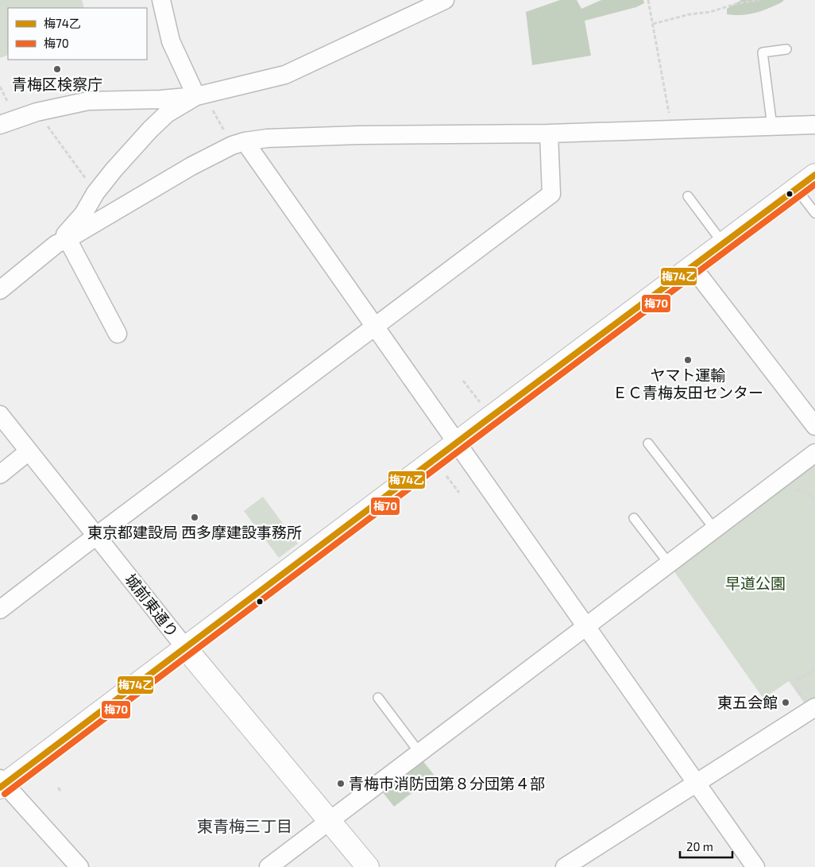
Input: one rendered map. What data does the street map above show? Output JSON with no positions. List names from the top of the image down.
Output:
{
  "streets": {
    "main road": ["城前東通り"]
  },
  "districts": ["東青梅三丁目"],
  "parks": ["早道公園"],
  "places": [
    "青梅区検察庁",
    "ヤマト運輸 ＥＣ青梅友田センター",
    "東京都建設局 西多摩建設事務所",
    "東五会館",
    "青梅市消防団第８分団第４部"
  ],
  "lines": ["transit line 梅74乙", "transit line 梅70"],
  "legend": ["梅74乙", "梅70"],
  "scale_bar": "20 m"
}
